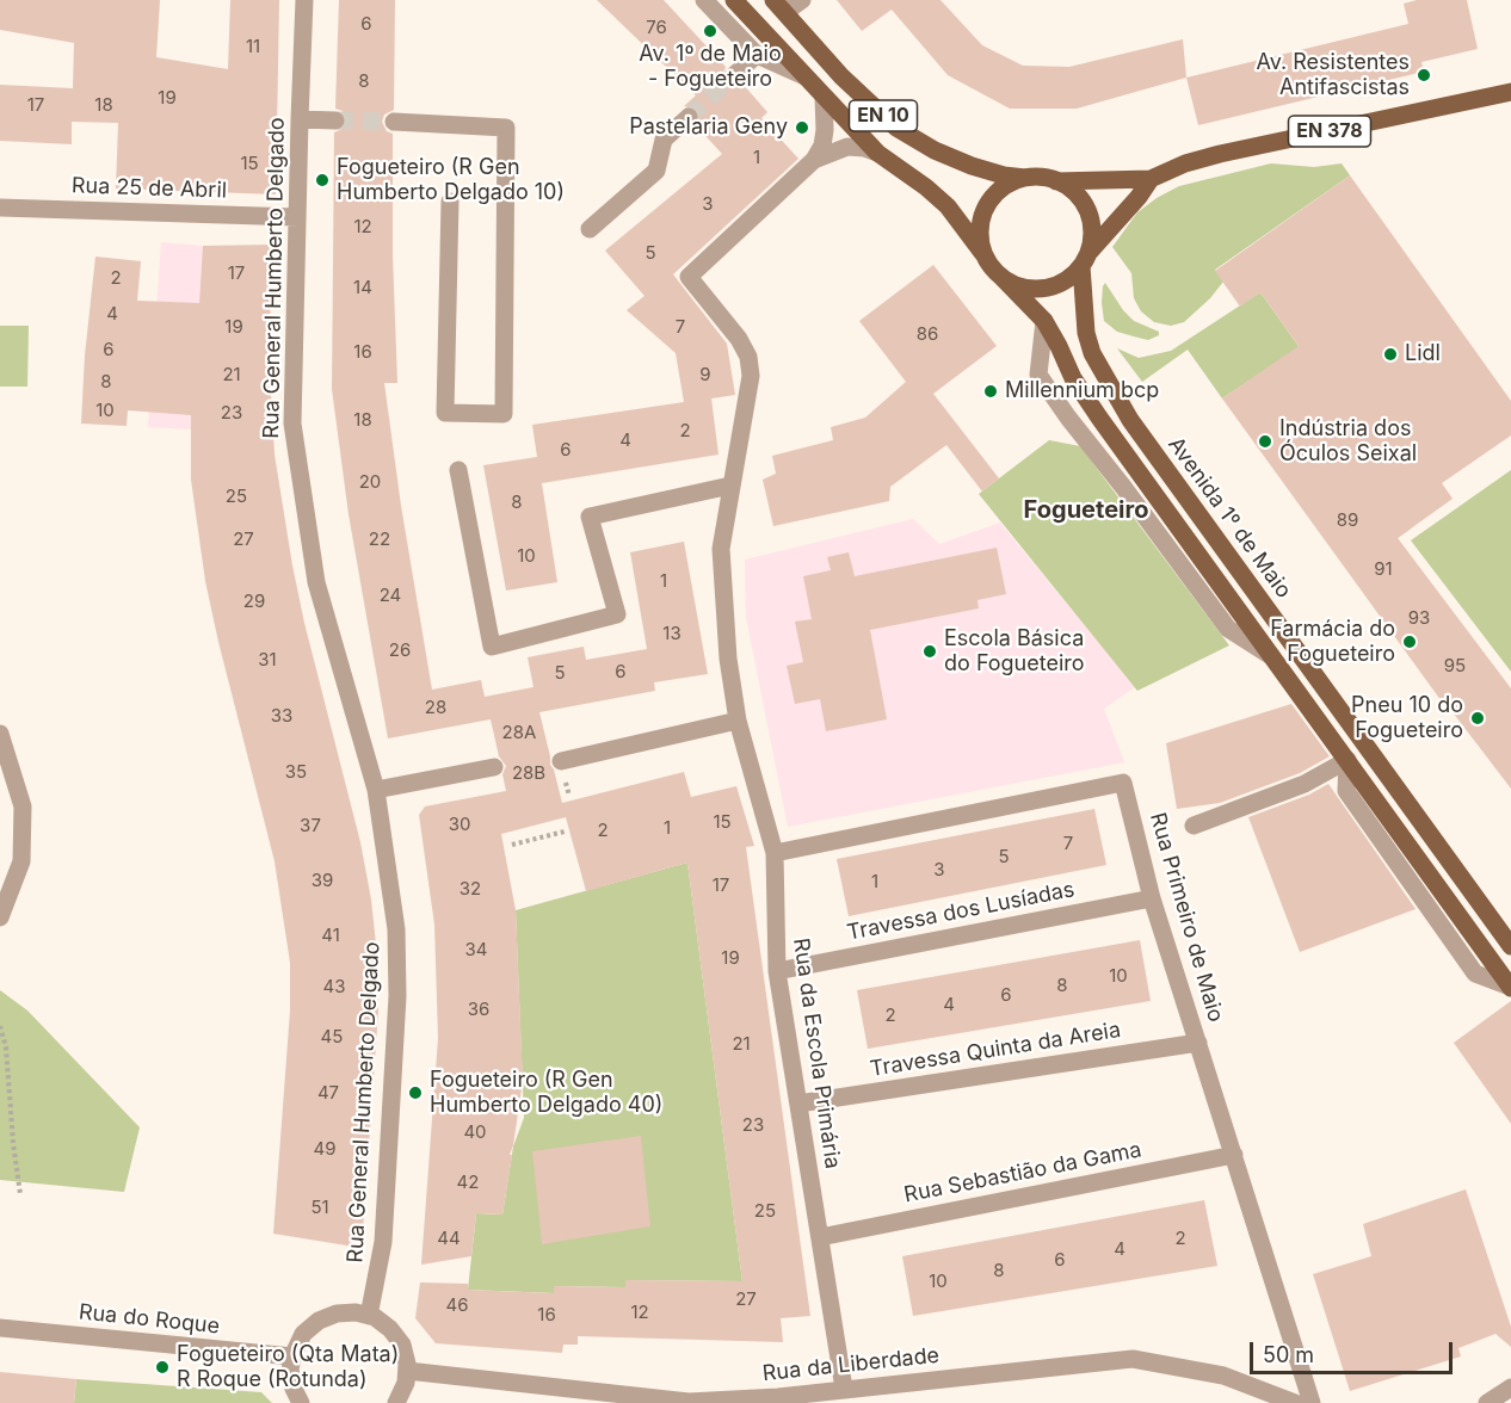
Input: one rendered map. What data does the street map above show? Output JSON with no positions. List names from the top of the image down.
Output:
{
  "streets": {
    "main road": ["EN 10", "EN 378", "Avenida 1º de Maio"],
    "street": [
      "Rua 25 de Abril",
      "Rua General Humberto Delgado",
      "Travessa dos Lusíadas",
      "Rua Primeiro de Maio",
      "Travessa Quinta da Areia",
      "Rua da Escola Primária",
      "Rua Sebastião da Gama",
      "Rua do Roque",
      "Rua da Liberdade"
    ]
  },
  "crossings": [
    ["EN 10", "EN 378"],
    ["EN 10", "Avenida 1º de Maio"],
    ["EN 10", "Rua da Escola Primária"],
    ["EN 378", "Avenida 1º de Maio"],
    ["Rua 25 de Abril", "Rua General Humberto Delgado"],
    ["Travessa dos Lusíadas", "Rua Primeiro de Maio"],
    ["Travessa dos Lusíadas", "Rua da Escola Primária"],
    ["Rua Primeiro de Maio", "Travessa Quinta da Areia"],
    ["Rua Primeiro de Maio", "Rua da Escola Primária"],
    ["Rua Primeiro de Maio", "Rua Sebastião da Gama"],
    ["Travessa Quinta da Areia", "Rua da Escola Primária"],
    ["Rua da Escola Primária", "Rua Sebastião da Gama"],
    ["Rua da Escola Primária", "Rua da Liberdade"]
  ],
  "districts": ["Fogueteiro"],
  "places": [
    "Av. 1º de Maio - Fogueteiro",
    "Av. Resistentes Antifascistas",
    "Pastelaria Geny",
    "Fogueteiro (R Gen Humberto Delgado 10)",
    "Lidl",
    "Millennium bcp",
    "Indústria dos Óculos Seixal",
    "Farmácia do Fogueteiro",
    "Escola Básica do Fogueteiro",
    "Pneu 10 do Fogueteiro",
    "Fogueteiro (R Gen Humberto Delgado 40)",
    "Fogueteiro (Qta Mata) R Roque (Rotunda)"
  ],
  "house_numbers": [
    "6",
    "76",
    "11",
    "8",
    "19",
    "17",
    "18",
    "1",
    "15",
    "3",
    "12",
    "5",
    "17",
    "2",
    "14",
    "4",
    "19",
    "7",
    "86",
    "6",
    "16",
    "21",
    "9",
    "8",
    "10",
    "23",
    "18",
    "2",
    "4",
    "6",
    "20",
    "25",
    "8",
    "89",
    "27",
    "22",
    "10",
    "91",
    "1",
    "24",
    "29",
    "93",
    "13",
    "26",
    "31",
    "95",
    "6",
    "5",
    "28",
    "33",
    "28A",
    "35",
    "28B",
    "15",
    "30",
    "37",
    "1",
    "2",
    "7",
    "5",
    "3",
    "39",
    "1",
    "17",
    "32",
    "41",
    "34",
    "19",
    "10",
    "8",
    "43",
    "6",
    "4",
    "36",
    "2",
    "45",
    "21",
    "47",
    "23",
    "40",
    "49",
    "42",
    "51",
    "25",
    "44",
    "2",
    "4",
    "6",
    "8",
    "10",
    "27",
    "46",
    "12",
    "16"
  ],
  "scale_bar": "50 m"
}
